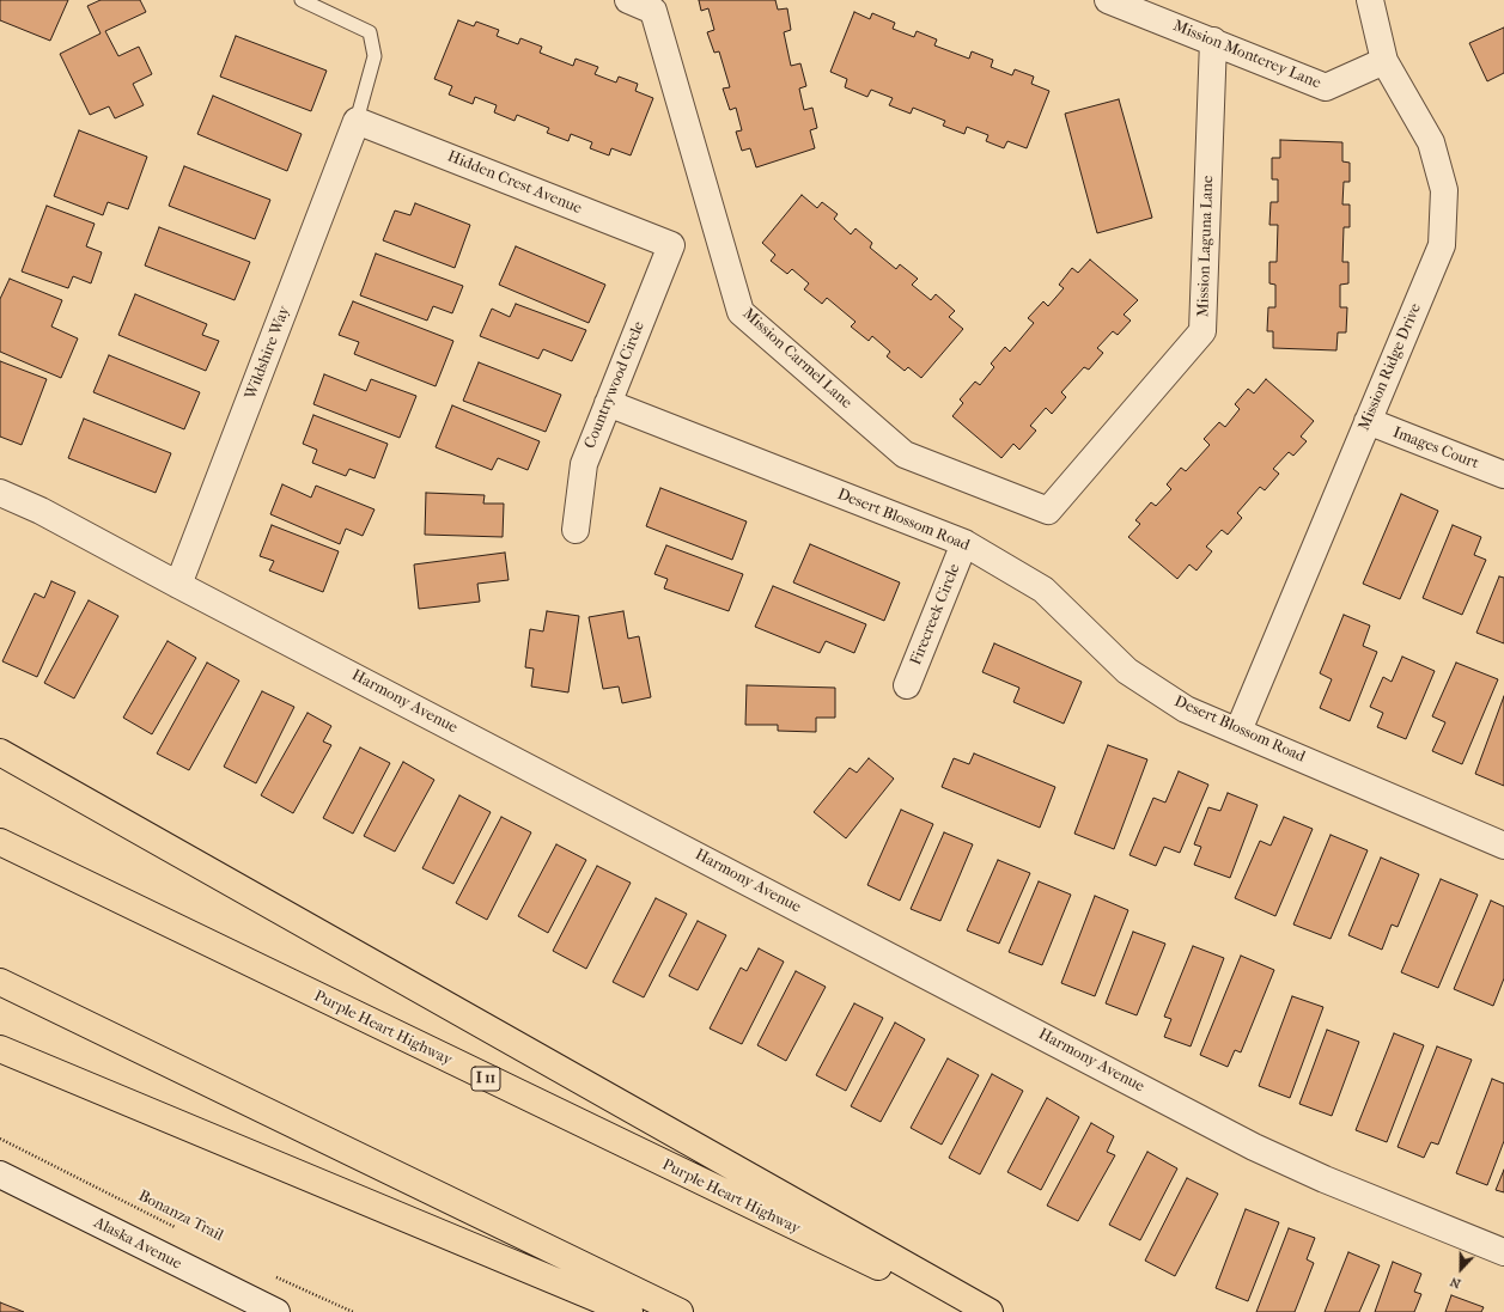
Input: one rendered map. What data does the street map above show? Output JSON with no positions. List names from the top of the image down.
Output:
{
  "streets": {
    "highway": ["Purple Heart Highway", "I 11"],
    "street": [
      "Mission Monterey Lane",
      "Hidden Crest Avenue",
      "Mission Laguna Lane",
      "Wildshire Way",
      "Mission Carmel Lane",
      "Mission Ridge Drive",
      "Countrywood Circle",
      "Images Court",
      "Desert Blossom Road",
      "Firecreek Circle",
      "Harmony Avenue",
      "Alaska Avenue"
    ],
    "path": ["Bonanza Trail"]
  },
  "crossings": [
    ["Mission Monterey Lane", "Mission Laguna Lane"],
    ["Mission Monterey Lane", "Mission Ridge Drive"],
    ["Hidden Crest Avenue", "Wildshire Way"],
    ["Hidden Crest Avenue", "Countrywood Circle"],
    ["Mission Laguna Lane", "Mission Carmel Lane"],
    ["Wildshire Way", "Harmony Avenue"],
    ["Mission Ridge Drive", "Images Court"],
    ["Mission Ridge Drive", "Desert Blossom Road"],
    ["Countrywood Circle", "Desert Blossom Road"],
    ["Desert Blossom Road", "Firecreek Circle"]
  ],
  "north": "bottom"
}
